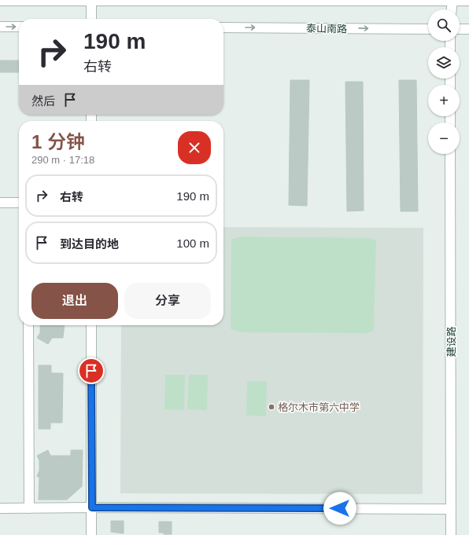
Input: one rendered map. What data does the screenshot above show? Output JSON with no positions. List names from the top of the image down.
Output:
{
  "streets": {
    "street": ["泰山南路", "建设路"]
  },
  "places": ["格尔木市第六中学"],
  "page": {
    "map_buttons": ["+", "−"],
    "turn": ["190 m", "右转"],
    "then": "然后",
    "heading": ["1 分钟", "290 m · 17:18"],
    "list": [
      {
        "name": "右转",
        "value": "190 m"
      },
      {
        "name": "到达目的地",
        "value": "100 m"
      }
    ],
    "buttons": ["退出", "分享"]
  }
}
